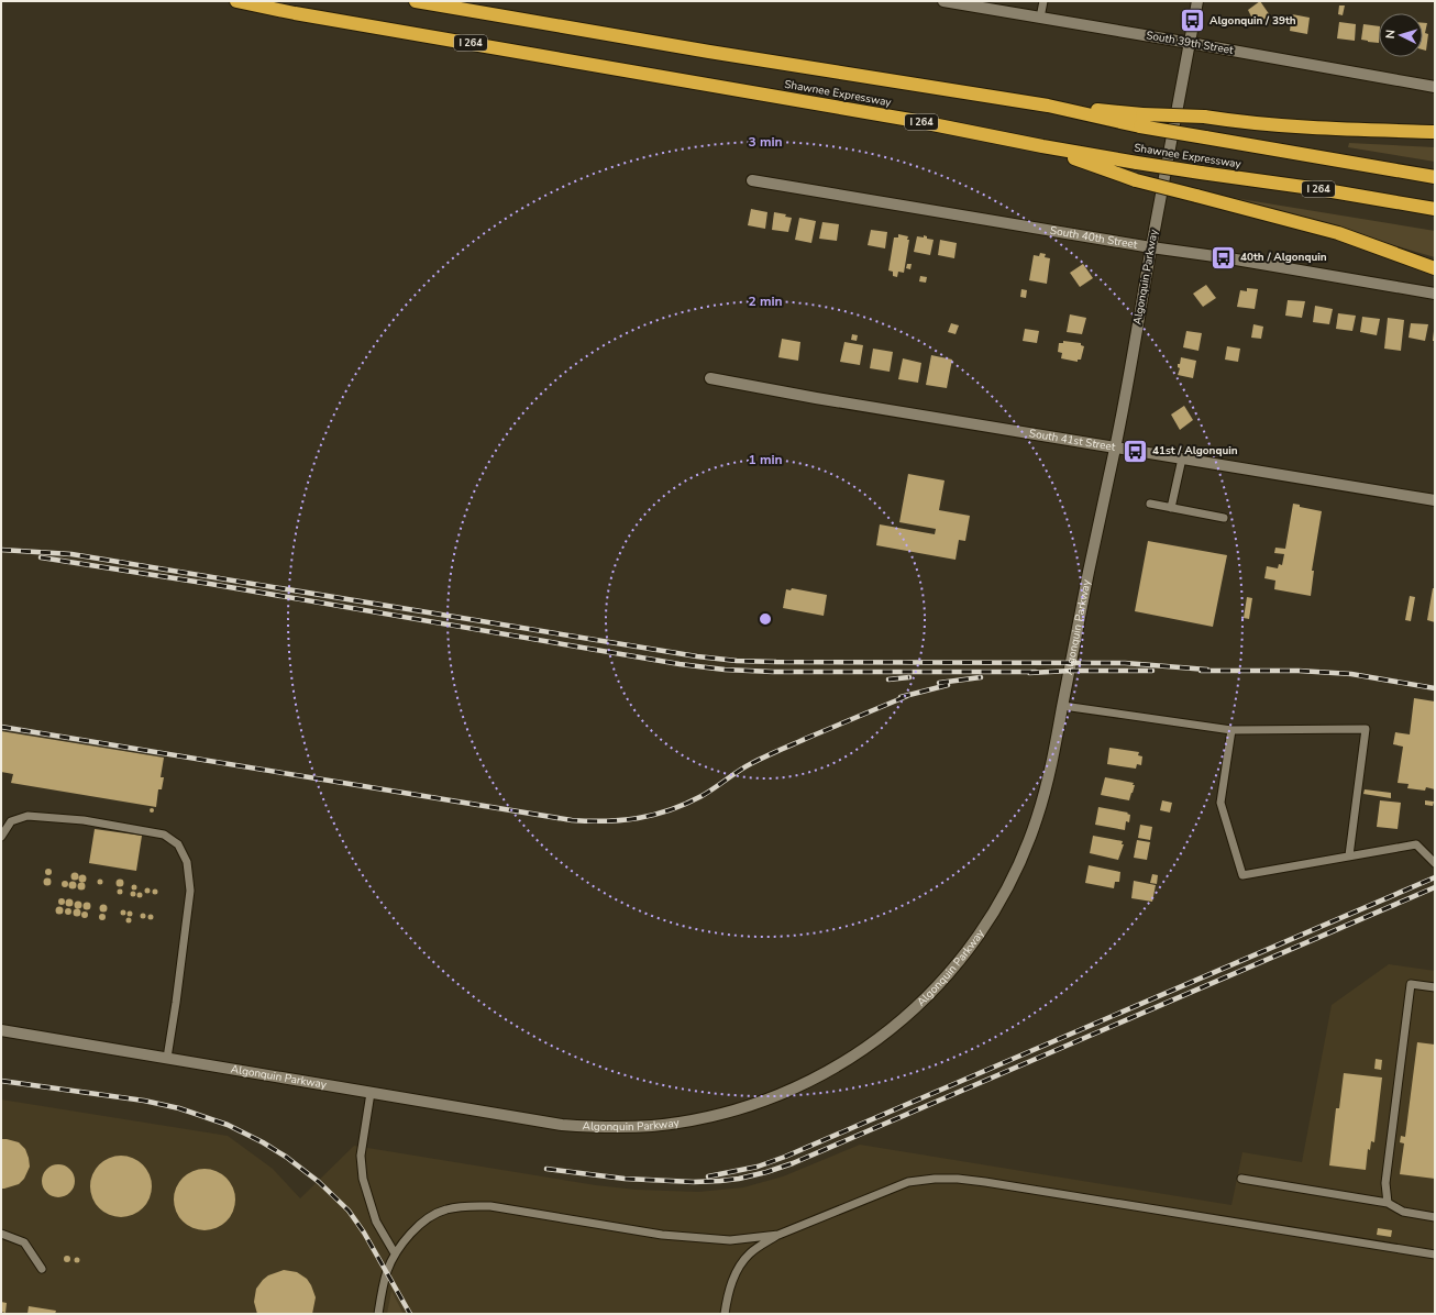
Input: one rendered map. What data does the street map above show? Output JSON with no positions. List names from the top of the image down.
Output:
{
  "streets": {
    "highway": ["I 264", "Shawnee Expressway"],
    "street": [
      "South 39th Street",
      "South 40th Street",
      "Algonquin Parkway",
      "South 41st Street"
    ]
  },
  "crossings": [
    ["South 39th Street", "Algonquin Parkway"],
    ["South 40th Street", "Algonquin Parkway"],
    ["Algonquin Parkway", "South 41st Street"]
  ],
  "places": {
    "bus stop": ["Algonquin / 39th", "40th / Algonquin", "41st / Algonquin"]
  },
  "north": "left",
  "rings": ["3 min", "2 min", "1 min"]
}
